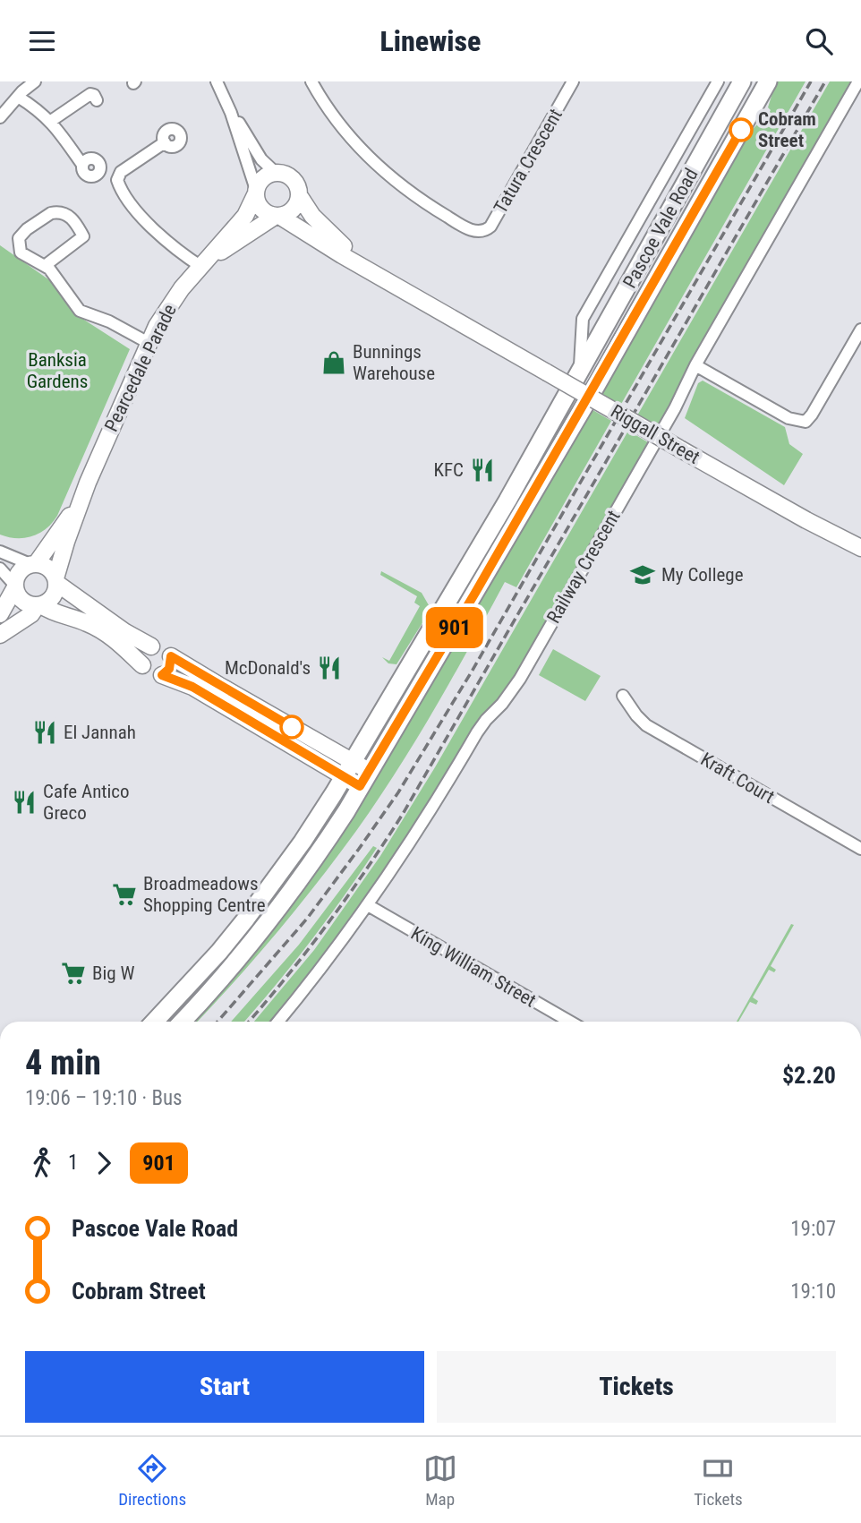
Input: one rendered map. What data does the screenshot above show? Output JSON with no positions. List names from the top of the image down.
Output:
{
  "streets": {
    "main road": ["Pascoe Vale Road"],
    "street": [
      "Tatura Crescent",
      "Pearcedale Parade",
      "Riggall Street",
      "Railway Crescent",
      "Kraft Court",
      "King William Street"
    ]
  },
  "crossings": [
    ["Pearcedale Parade", "Riggall Street"],
    ["Railway Crescent", "King William Street"]
  ],
  "parks": ["Banksia Gardens"],
  "places": {
    "other": ["Cobram Street"],
    "shop": ["Bunnings Warehouse"],
    "restaurant": [
      "KFC",
      "McDonald's",
      "El Jannah",
      "Cafe Antico Greco"
    ],
    "school or university": ["My College"],
    "supermarket": ["Broadmeadows Shopping Centre", "Big W"]
  },
  "lines": ["bus line 901"],
  "page": {
    "header": "Linewise",
    "on_map": "901",
    "heading": ["4 min", "19:06 – 19:10 · Bus", "$2.20"],
    "legs": ["1", "901"],
    "list": [
      {
        "name": "Pascoe Vale Road",
        "value": "19:07"
      },
      {
        "name": "Cobram Street",
        "value": "19:10"
      }
    ],
    "buttons": ["Start", "Tickets"],
    "tabs": ["Directions", "Map", "Tickets"]
  }
}
